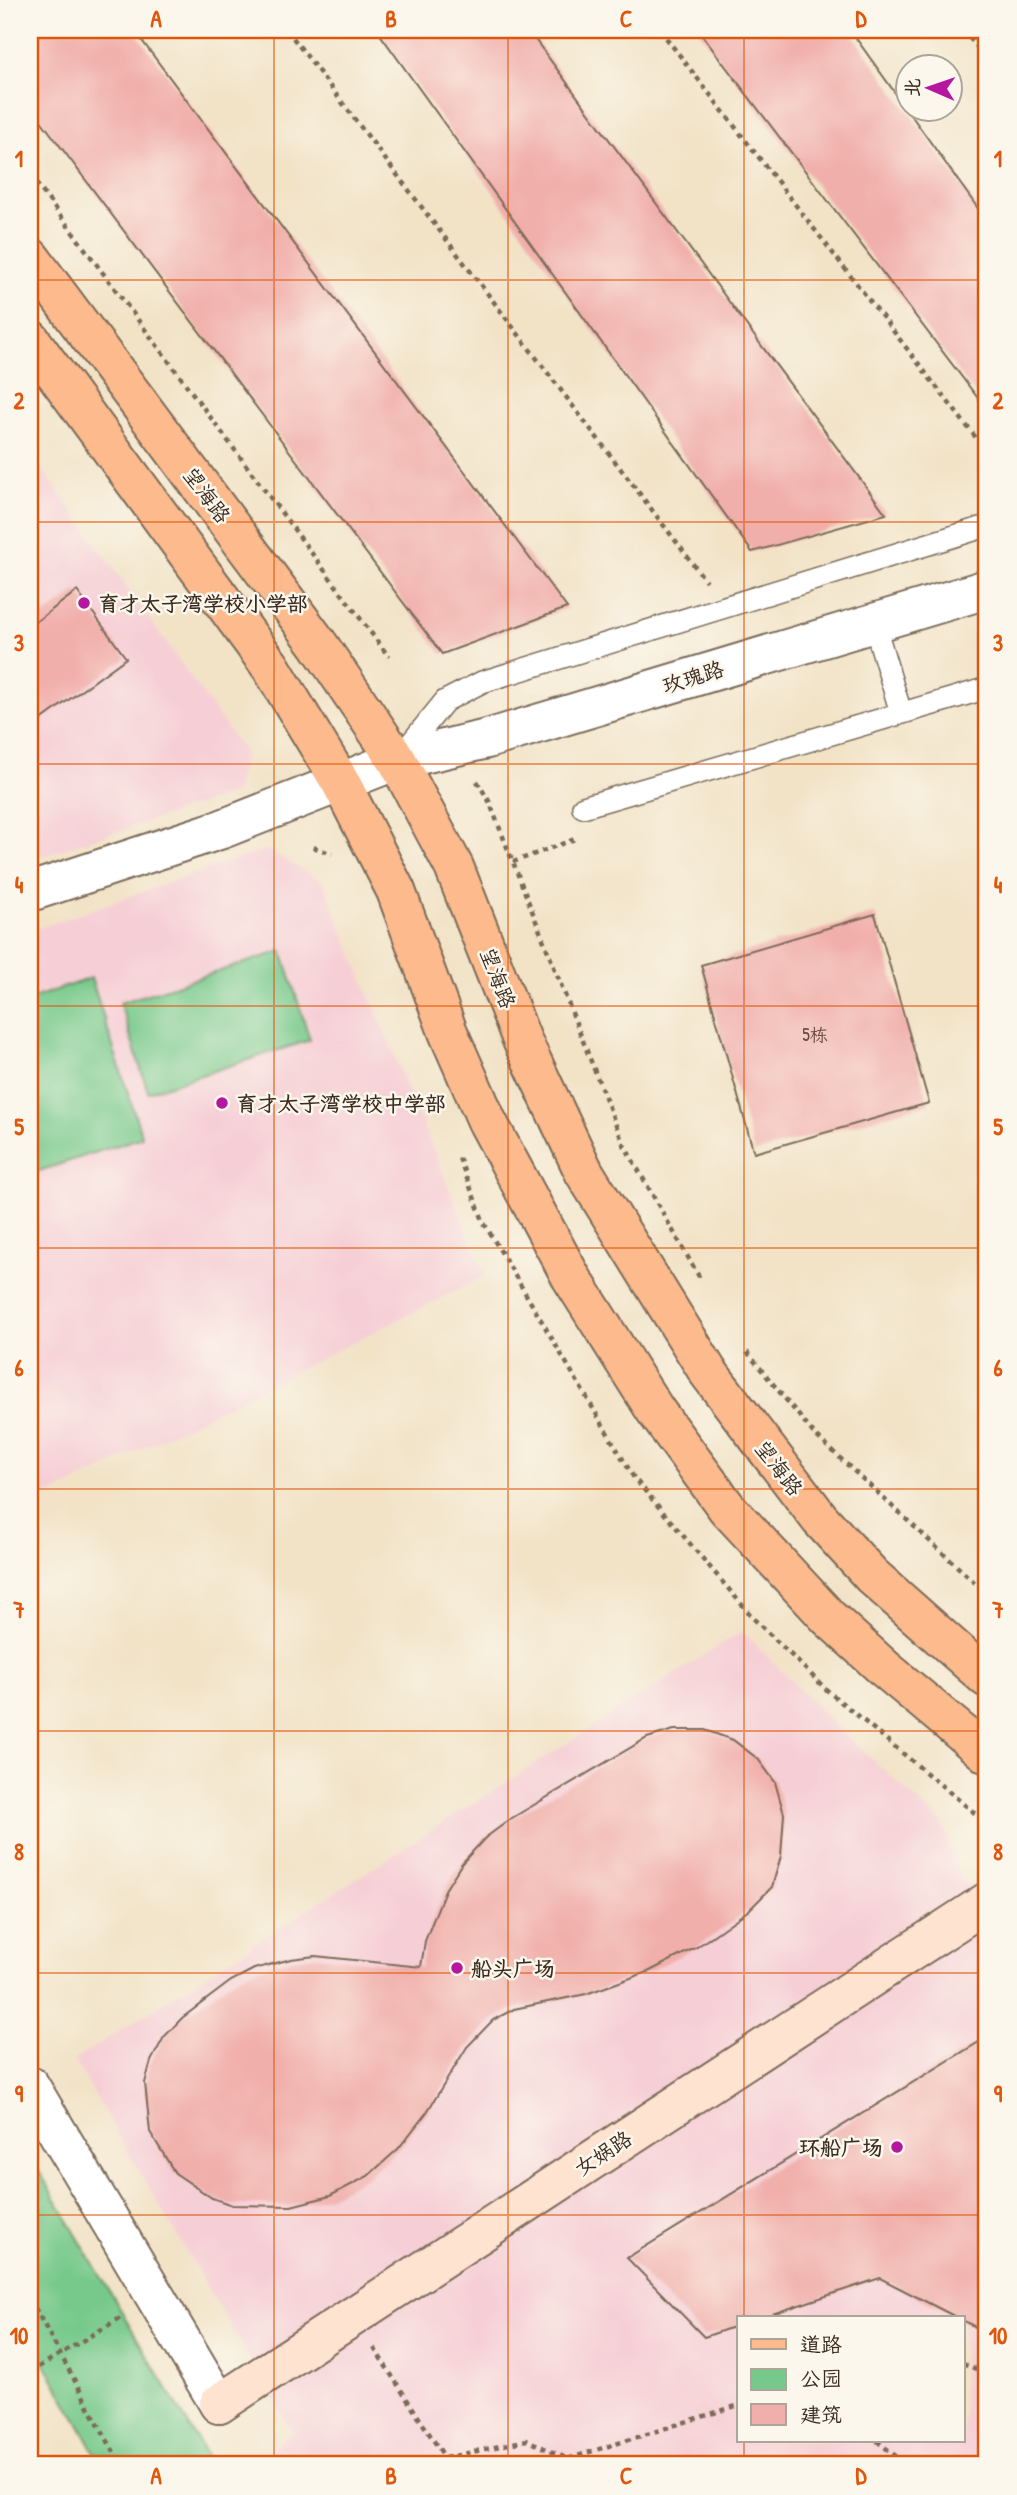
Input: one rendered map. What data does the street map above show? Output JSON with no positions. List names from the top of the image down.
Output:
{
  "streets": {
    "main road": ["望海路"],
    "street": ["玫瑰路", "女娲路"]
  },
  "crossings": [
    ["望海路", "玫瑰路"]
  ],
  "places": [
    "育才太子湾学校小学部",
    "育才太子湾学校中学部",
    "船头广场",
    "环船广场"
  ],
  "house_numbers": ["5栋"],
  "legend": ["道路", "公园", "建筑"],
  "north": "left",
  "grid": {
    "columns": [
      "A",
      "B",
      "C",
      "D"
    ],
    "rows": [
      "1",
      "2",
      "3",
      "4",
      "5",
      "6",
      "7",
      "8",
      "9",
      "10"
    ]
  }
}
